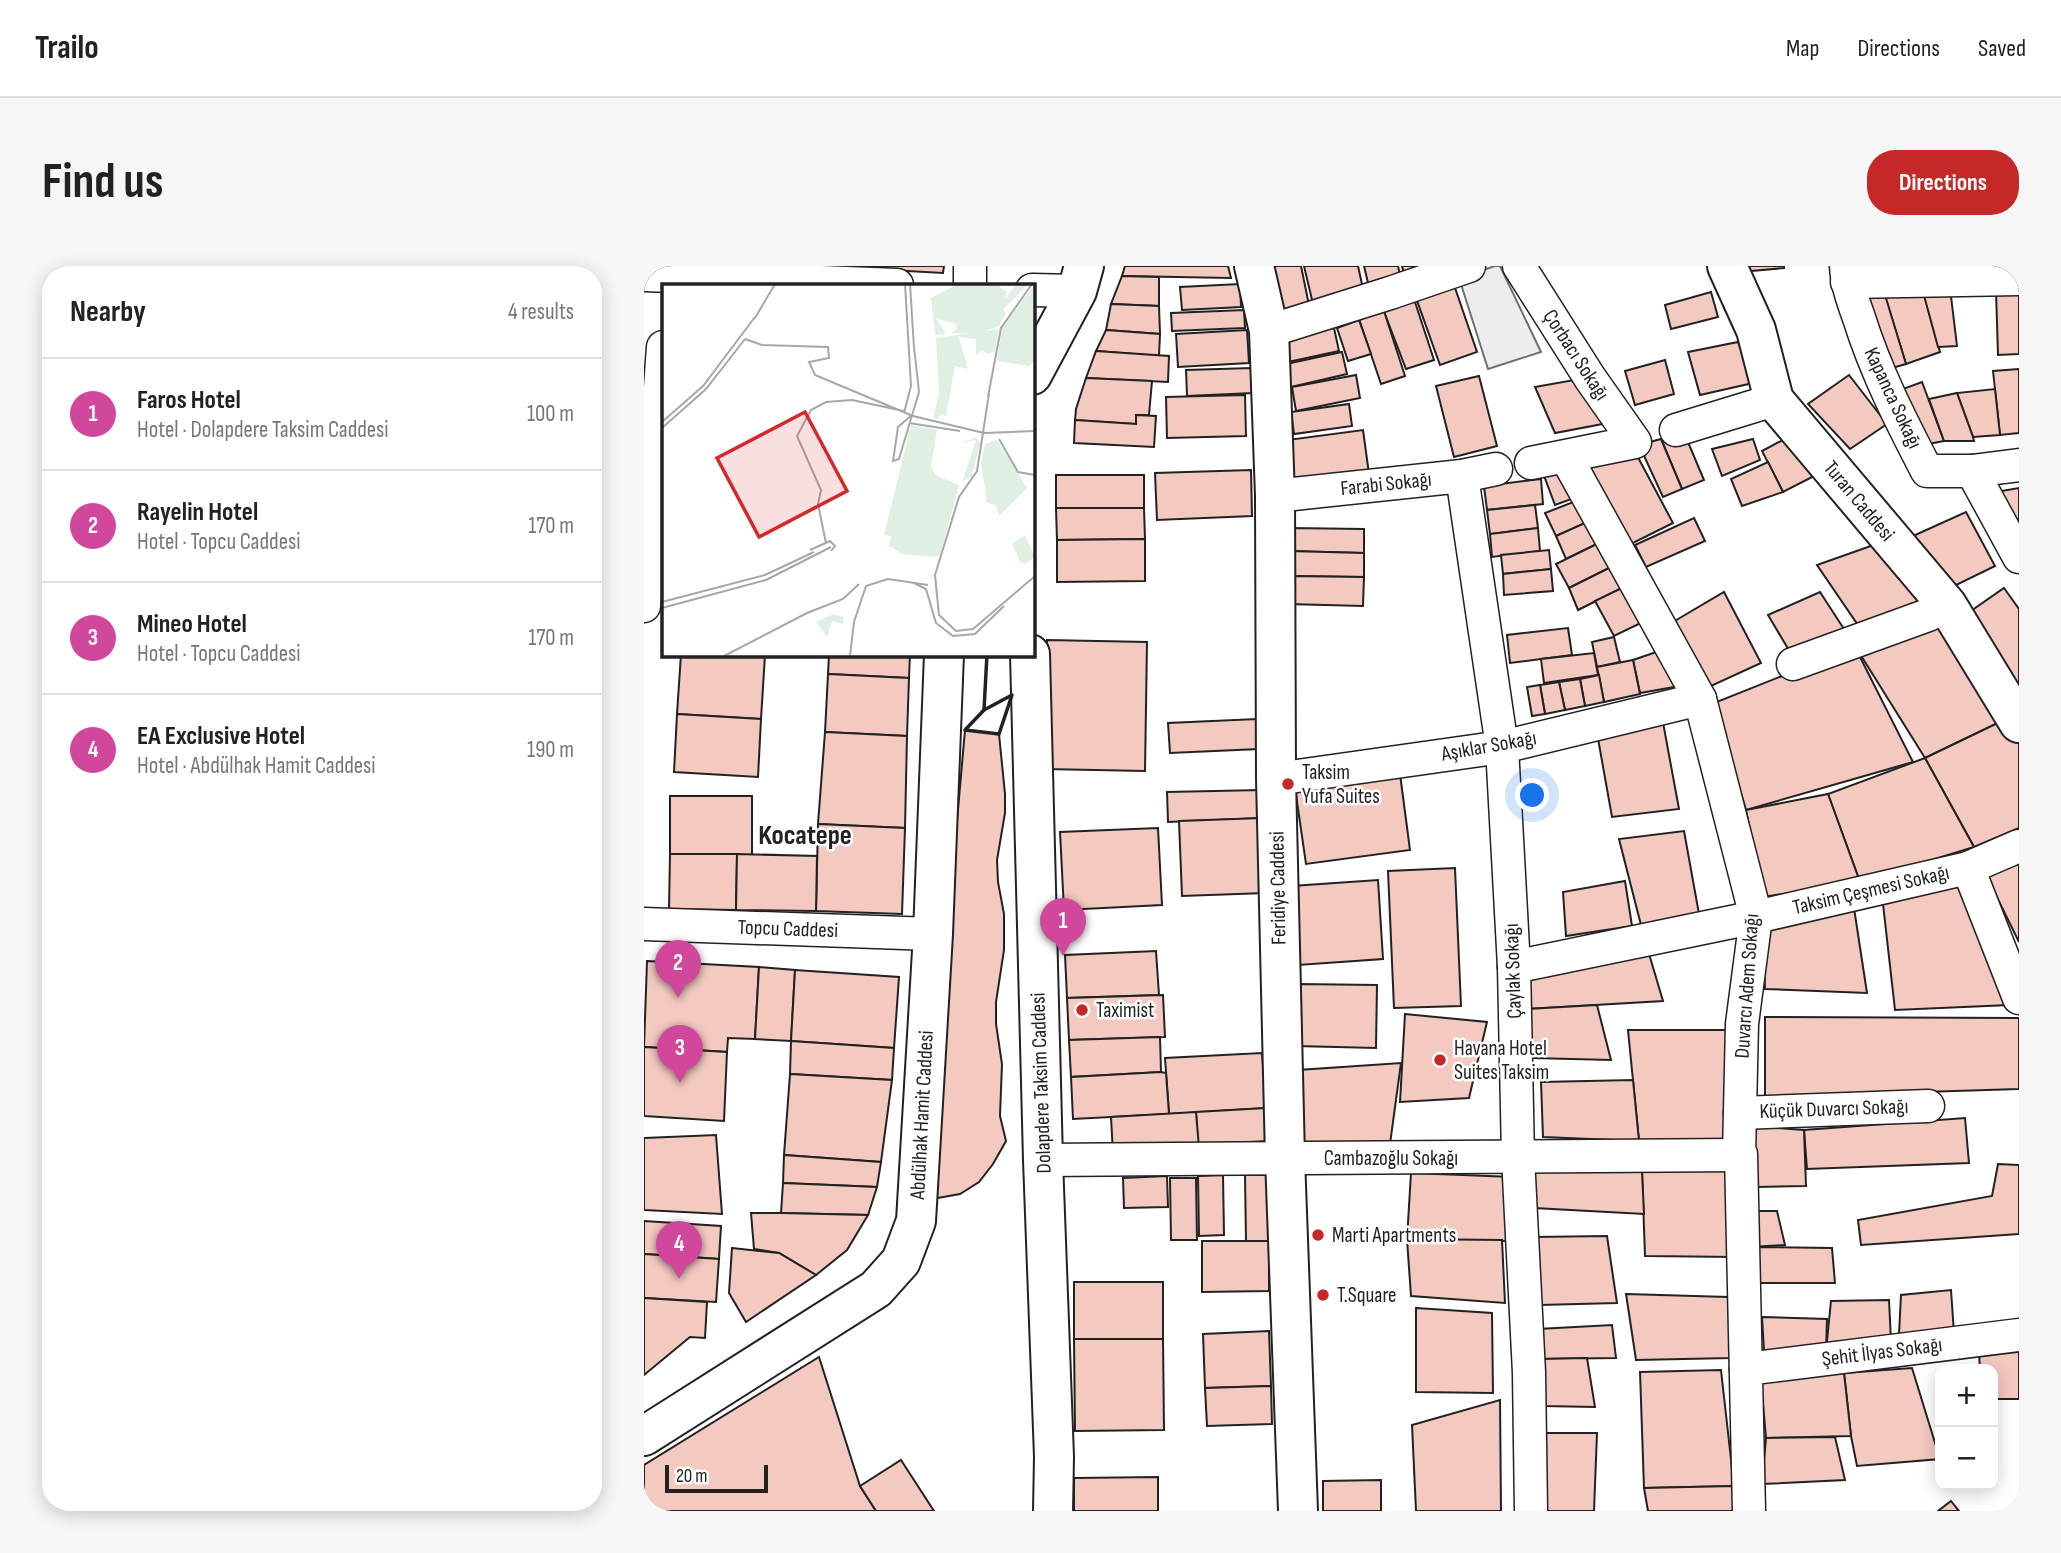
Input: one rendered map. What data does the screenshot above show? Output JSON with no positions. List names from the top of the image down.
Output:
{
  "streets": {
    "street": [
      "Çorbacı Sokağı",
      "Kapanca Sokağı",
      "Farabi Sokağı",
      "Turan Caddesi",
      "Aşıklar Sokağı",
      "Feridiye Caddesi",
      "Taksim Çeşmesi Sokağı",
      "Topcu Caddesi",
      "Çaylak Sokağı",
      "Duvarcı Adem Sokağı",
      "Dolapdere Taksim Caddesi",
      "Küçük Duvarcı Sokağı",
      "Abdülhak Hamit Caddesi",
      "Cambazoğlu Sokağı",
      "Şehit İlyas Sokağı"
    ]
  },
  "crossings": [
    ["Çorbacı Sokağı", "Duvarcı Adem Sokağı"],
    ["Farabi Sokağı", "Feridiye Caddesi"],
    ["Farabi Sokağı", "Çaylak Sokağı"],
    ["Aşıklar Sokağı", "Feridiye Caddesi"],
    ["Aşıklar Sokağı", "Çaylak Sokağı"],
    ["Aşıklar Sokağı", "Duvarcı Adem Sokağı"],
    ["Feridiye Caddesi", "Cambazoğlu Sokağı"],
    ["Taksim Çeşmesi Sokağı", "Çaylak Sokağı"],
    ["Taksim Çeşmesi Sokağı", "Duvarcı Adem Sokağı"],
    ["Topcu Caddesi", "Abdülhak Hamit Caddesi"],
    ["Çaylak Sokağı", "Cambazoğlu Sokağı"],
    ["Duvarcı Adem Sokağı", "Küçük Duvarcı Sokağı"],
    ["Duvarcı Adem Sokağı", "Cambazoğlu Sokağı"],
    ["Duvarcı Adem Sokağı", "Şehit İlyas Sokağı"],
    ["Dolapdere Taksim Caddesi", "Cambazoğlu Sokağı"]
  ],
  "districts": ["Kocatepe"],
  "places": [
    "Taksim Yufa Suites",
    "Taximist",
    "Havana Hotel Suites Taksim",
    "Marti Apartments",
    "T.Square"
  ],
  "scale_bar": "20 m",
  "page": {
    "header": "Trailo",
    "nav": ["Map", "Directions", "Saved"],
    "buttons": "Directions",
    "title": "Find us",
    "heading": ["Nearby", "4 results"],
    "list": [
      {
        "mark": "1",
        "name": "Faros Hotel",
        "note": "Hotel · Dolapdere Taksim Caddesi",
        "value": "100 m"
      },
      {
        "mark": "2",
        "name": "Rayelin Hotel",
        "note": "Hotel · Topcu Caddesi",
        "value": "170 m"
      },
      {
        "mark": "3",
        "name": "Mineo Hotel",
        "note": "Hotel · Topcu Caddesi",
        "value": "170 m"
      },
      {
        "mark": "4",
        "name": "EA Exclusive Hotel",
        "note": "Hotel · Abdülhak Hamit Caddesi",
        "value": "190 m"
      }
    ],
    "pins": [
      "1",
      "2",
      "3",
      "4"
    ],
    "map_buttons": ["+", "−"],
    "scale": "20 m"
  }
}
